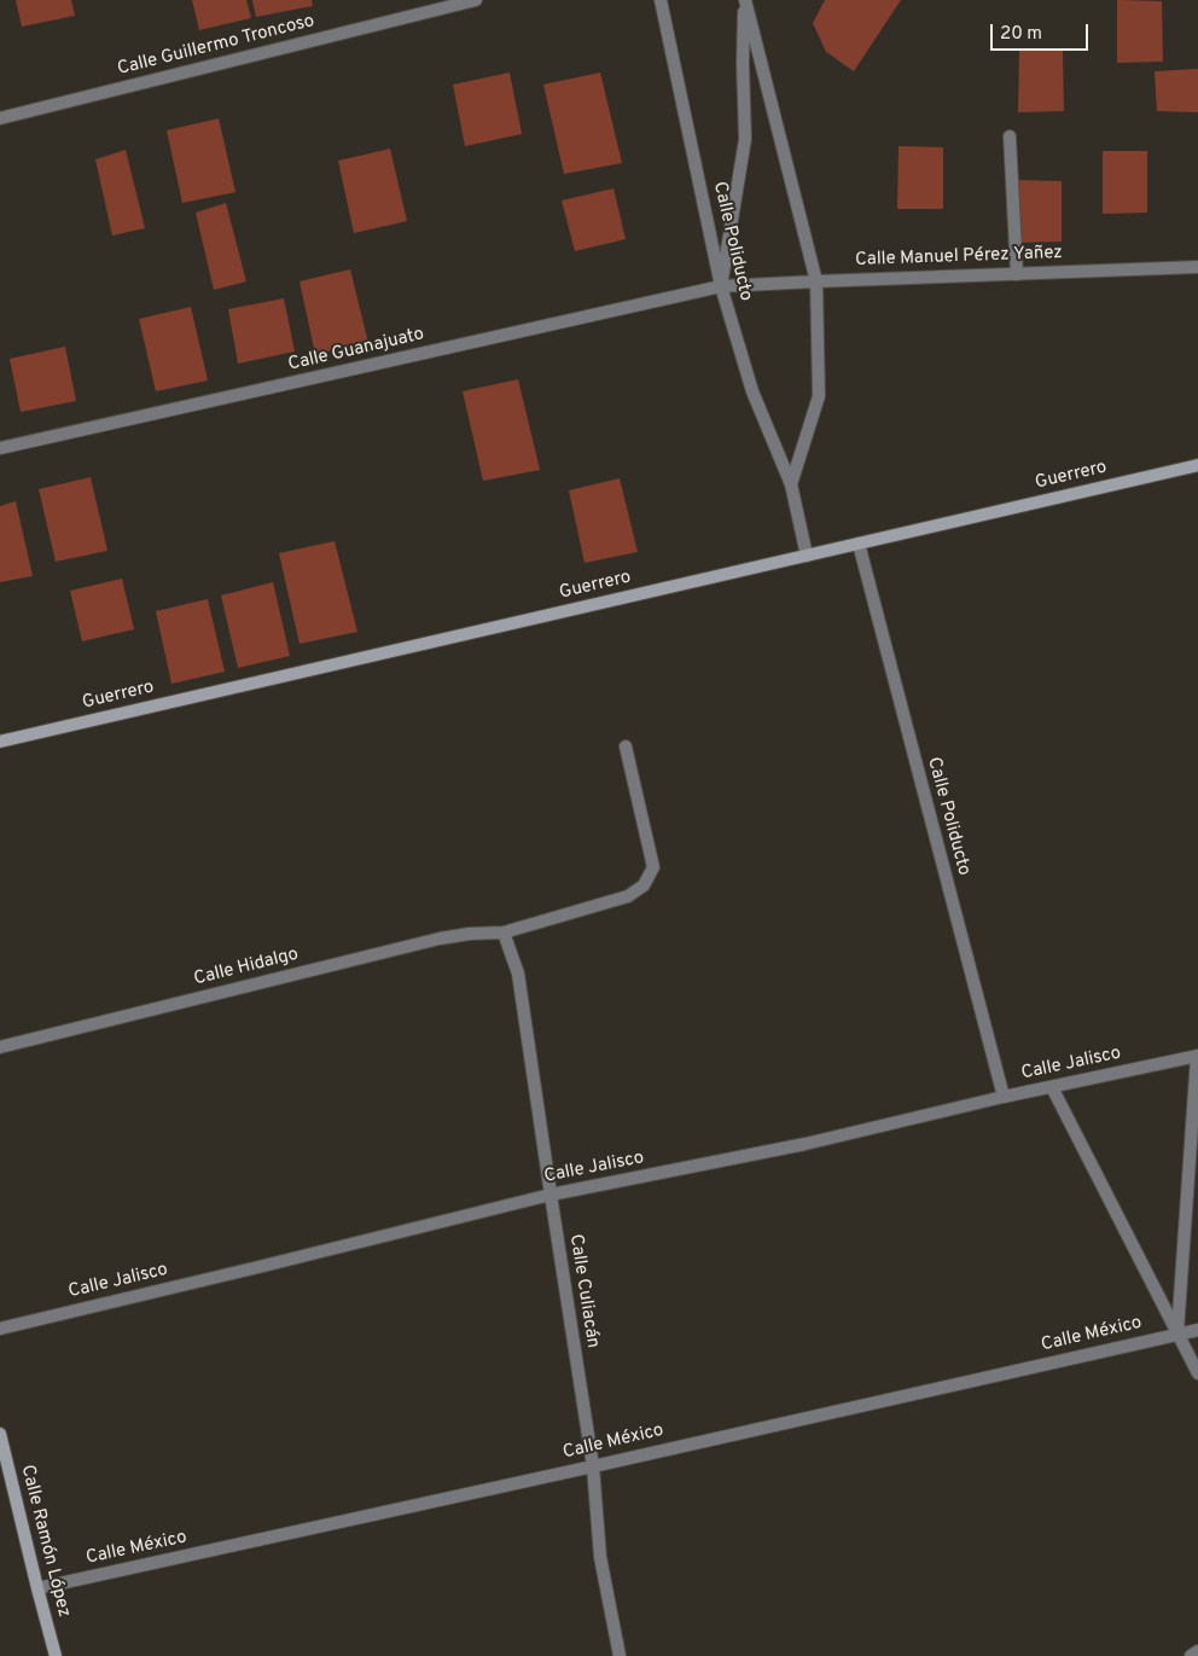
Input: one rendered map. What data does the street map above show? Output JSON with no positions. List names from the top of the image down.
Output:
{
  "streets": {
    "main road": ["Guerrero", "Calle Ramón López"],
    "street": [
      "Calle Guillermo Troncoso",
      "Calle Poliducto",
      "Calle Manuel Pérez Yañez",
      "Calle Guanajuato",
      "Calle Hidalgo",
      "Calle Jalisco",
      "Calle Culiacán",
      "Calle México"
    ]
  },
  "crossings": [
    ["Calle Poliducto", "Calle Manuel Pérez Yañez"],
    ["Calle Poliducto", "Calle Guanajuato"],
    ["Calle Poliducto", "Guerrero"],
    ["Calle Poliducto", "Calle Jalisco"],
    ["Calle Manuel Pérez Yañez", "Calle Guanajuato"],
    ["Calle Hidalgo", "Calle Culiacán"],
    ["Calle Jalisco", "Calle Culiacán"],
    ["Calle Culiacán", "Calle México"],
    ["Calle México", "Calle Ramón López"]
  ],
  "scale_bar": "20 m"
}
